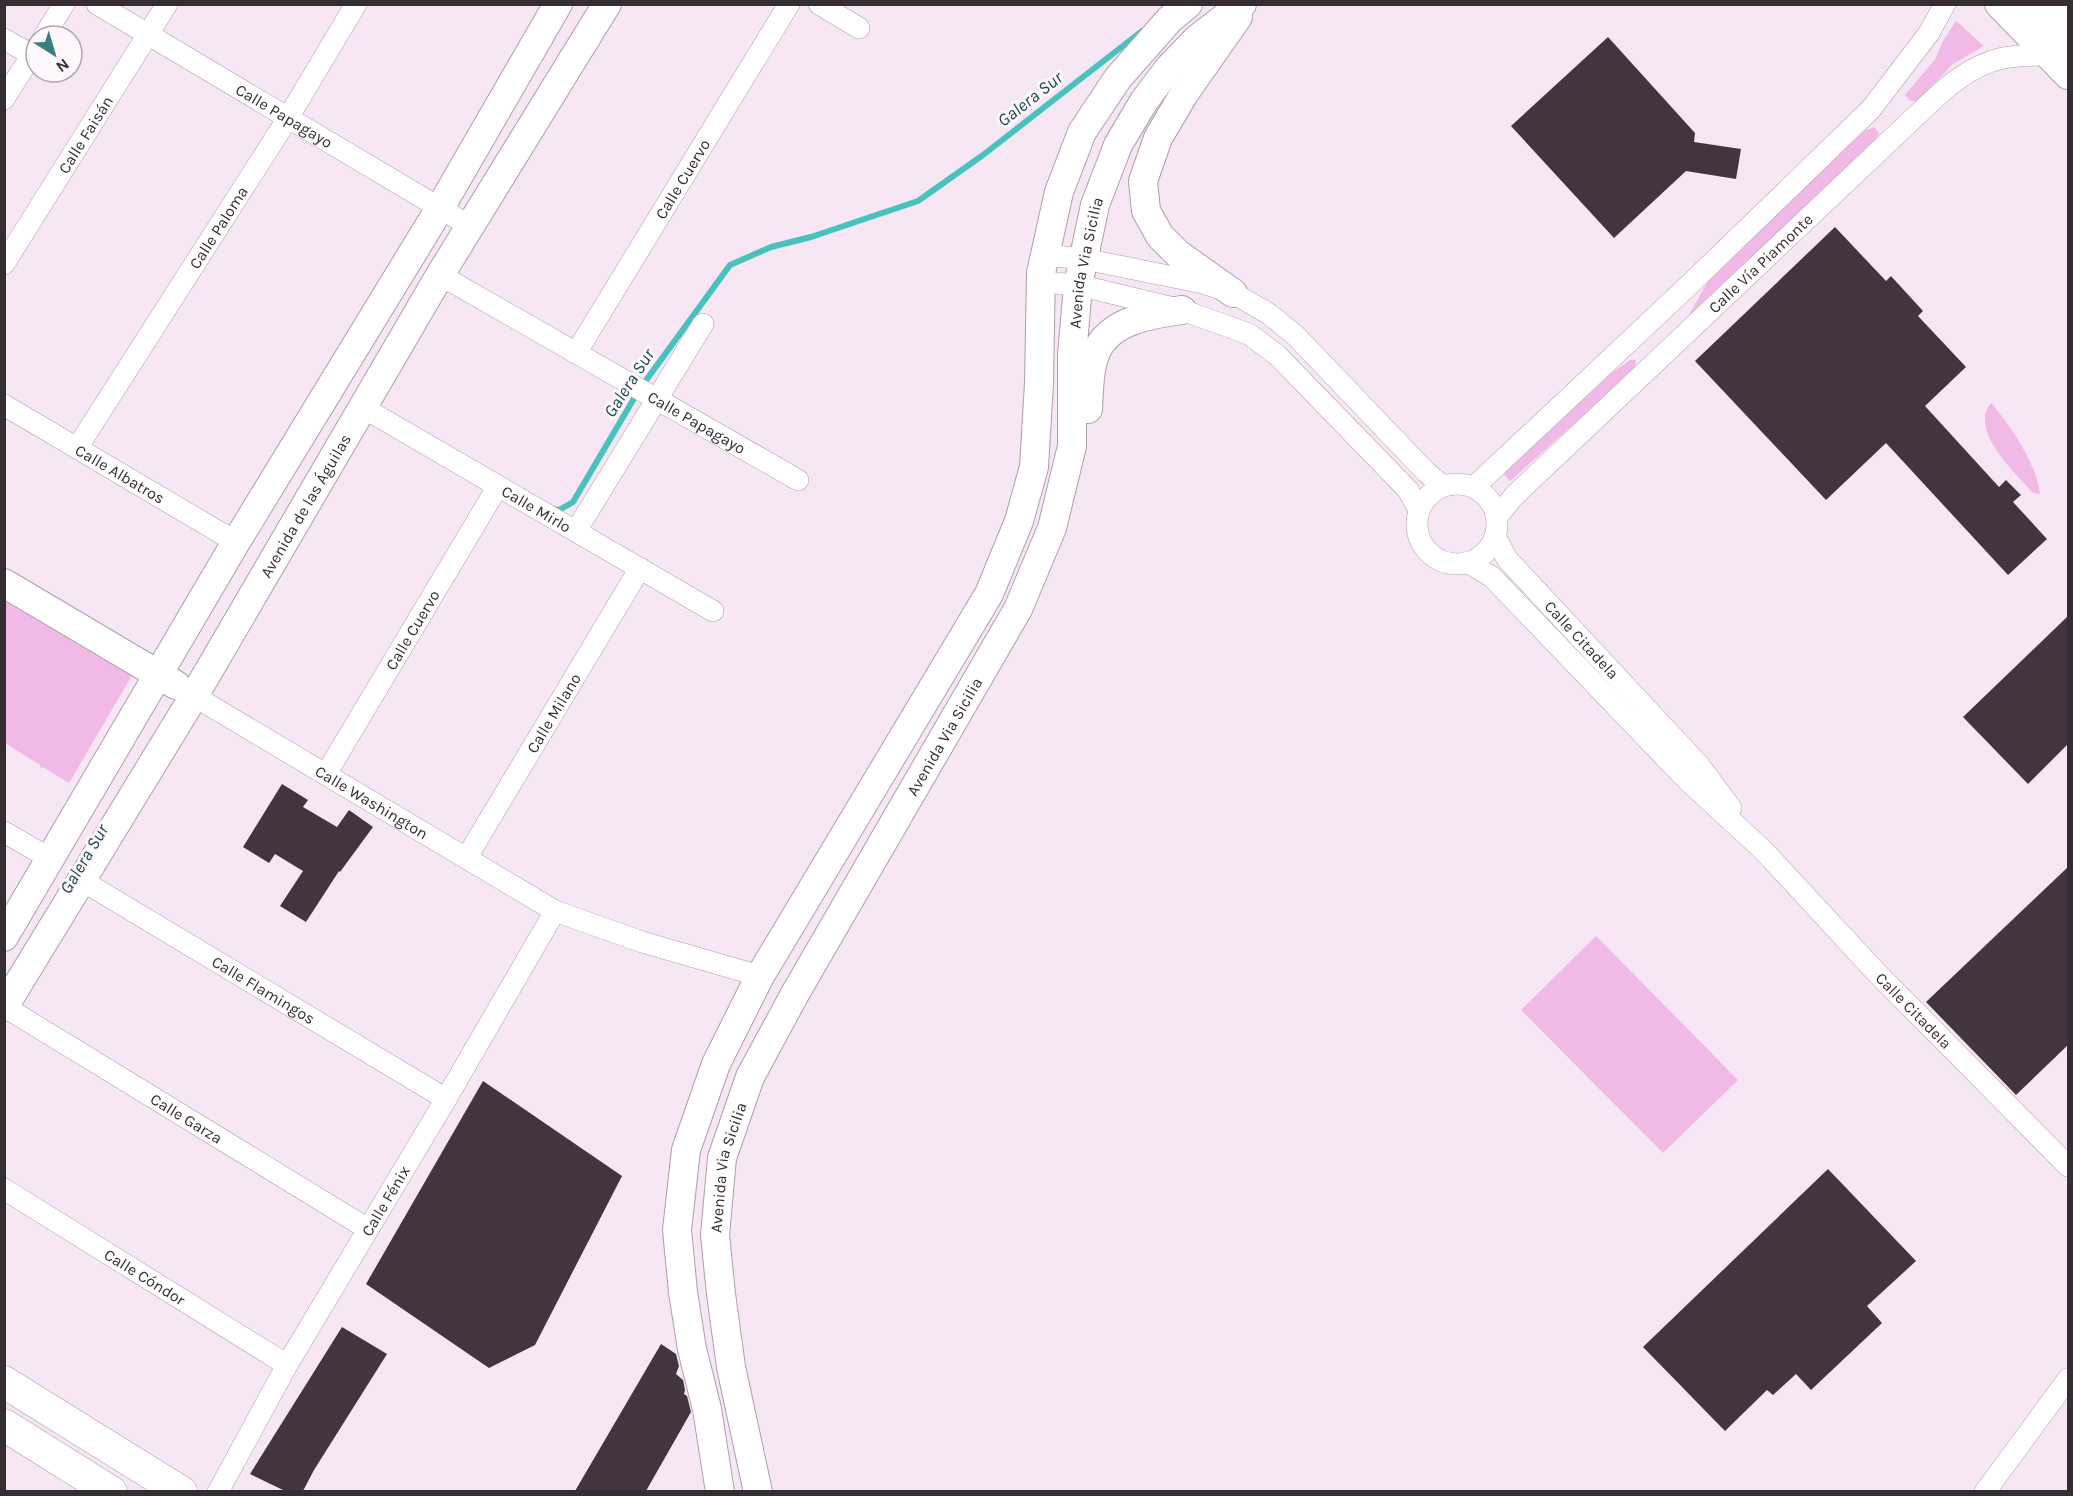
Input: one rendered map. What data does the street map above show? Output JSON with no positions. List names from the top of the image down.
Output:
{
  "streets": {
    "street": [
      "Calle Papagayo",
      "Calle Faisán",
      "Calle Cuervo",
      "Calle Paloma",
      "Avenida Via Sicilia",
      "Calle Vía Piamonte",
      "Calle Albatros",
      "Avenida de las Águilas",
      "Calle Mirlo",
      "Calle Citadela",
      "Calle Milano",
      "Calle Washington",
      "Calle Flamingos",
      "Calle Garza",
      "Calle Fénix",
      "Calle Cóndor"
    ]
  },
  "crossings": [
    ["Calle Papagayo", "Calle Faisán"],
    ["Calle Papagayo", "Calle Cuervo"],
    ["Calle Papagayo", "Calle Paloma"],
    ["Calle Papagayo", "Avenida de las Águilas"],
    ["Calle Cuervo", "Calle Mirlo"],
    ["Calle Cuervo", "Calle Washington"],
    ["Calle Paloma", "Calle Albatros"],
    ["Avenida Via Sicilia", "Calle Washington"],
    ["Calle Vía Piamonte", "Calle Citadela"],
    ["Avenida de las Águilas", "Calle Mirlo"],
    ["Avenida de las Águilas", "Calle Washington"],
    ["Avenida de las Águilas", "Calle Flamingos"],
    ["Avenida de las Águilas", "Calle Garza"],
    ["Calle Mirlo", "Calle Milano"],
    ["Calle Milano", "Calle Washington"],
    ["Calle Washington", "Calle Fénix"],
    ["Calle Flamingos", "Calle Fénix"],
    ["Calle Garza", "Calle Fénix"],
    ["Calle Fénix", "Calle Cóndor"]
  ],
  "water": ["Galera Sur"],
  "north": "bottom right"
}
